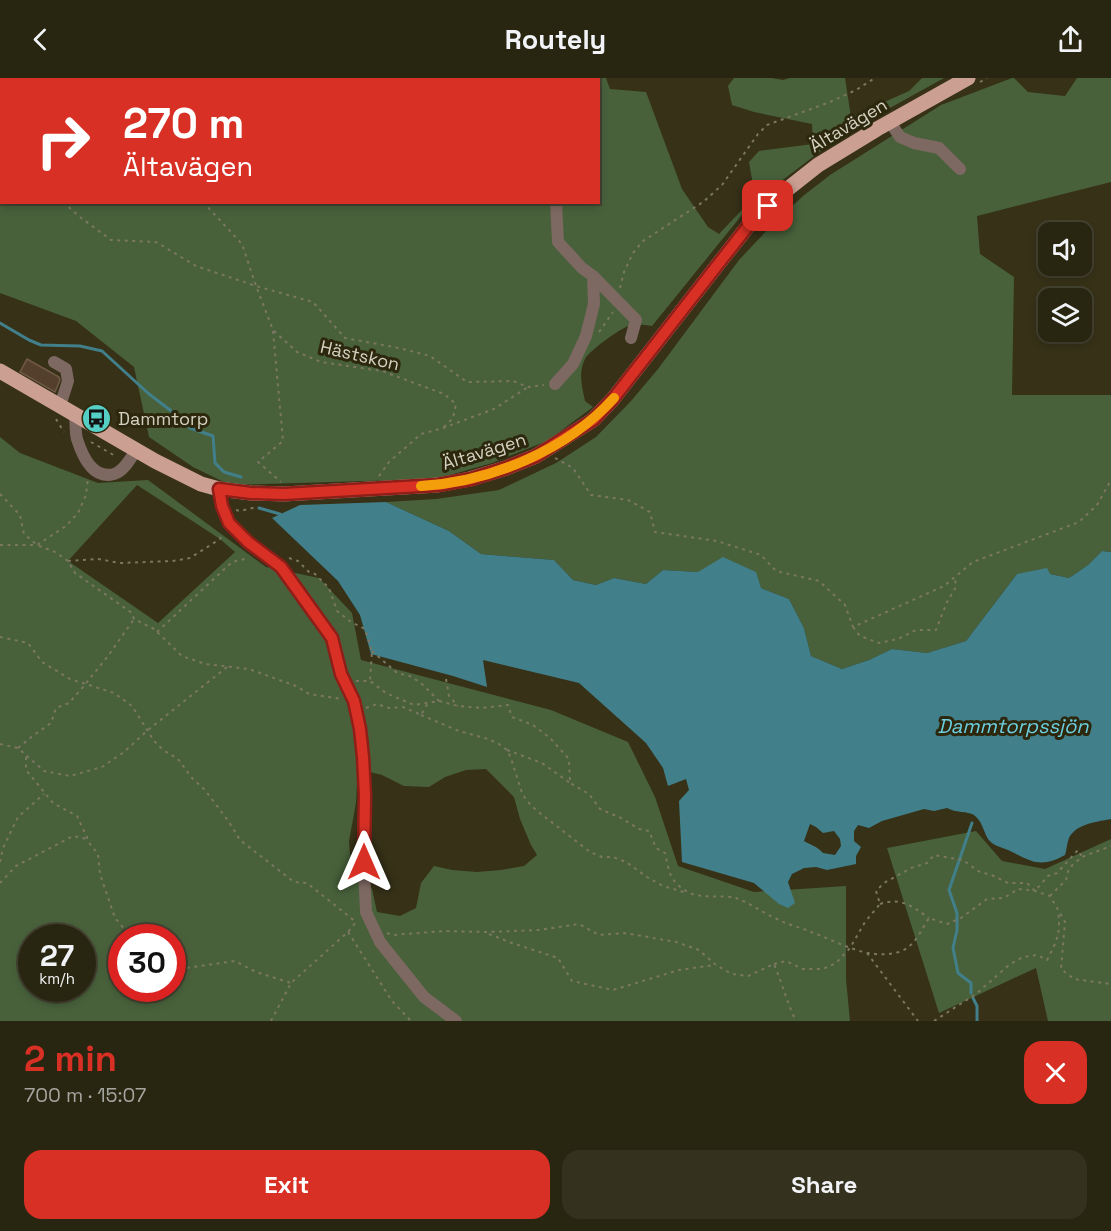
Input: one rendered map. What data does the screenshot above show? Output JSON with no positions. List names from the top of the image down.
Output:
{
  "streets": {
    "main road": ["Ältavägen"],
    "path": ["Hästskon"]
  },
  "water": ["Dammtorpssjön"],
  "places": {
    "bus stop": ["Dammtorp"]
  },
  "page": {
    "header": "Routely",
    "turn": ["270 m", "Ältavägen"],
    "speed": "27 km/h",
    "limit": "30",
    "heading": ["2 min", "700 m · 15:07"],
    "buttons": ["Exit", "Share"]
  }
}
